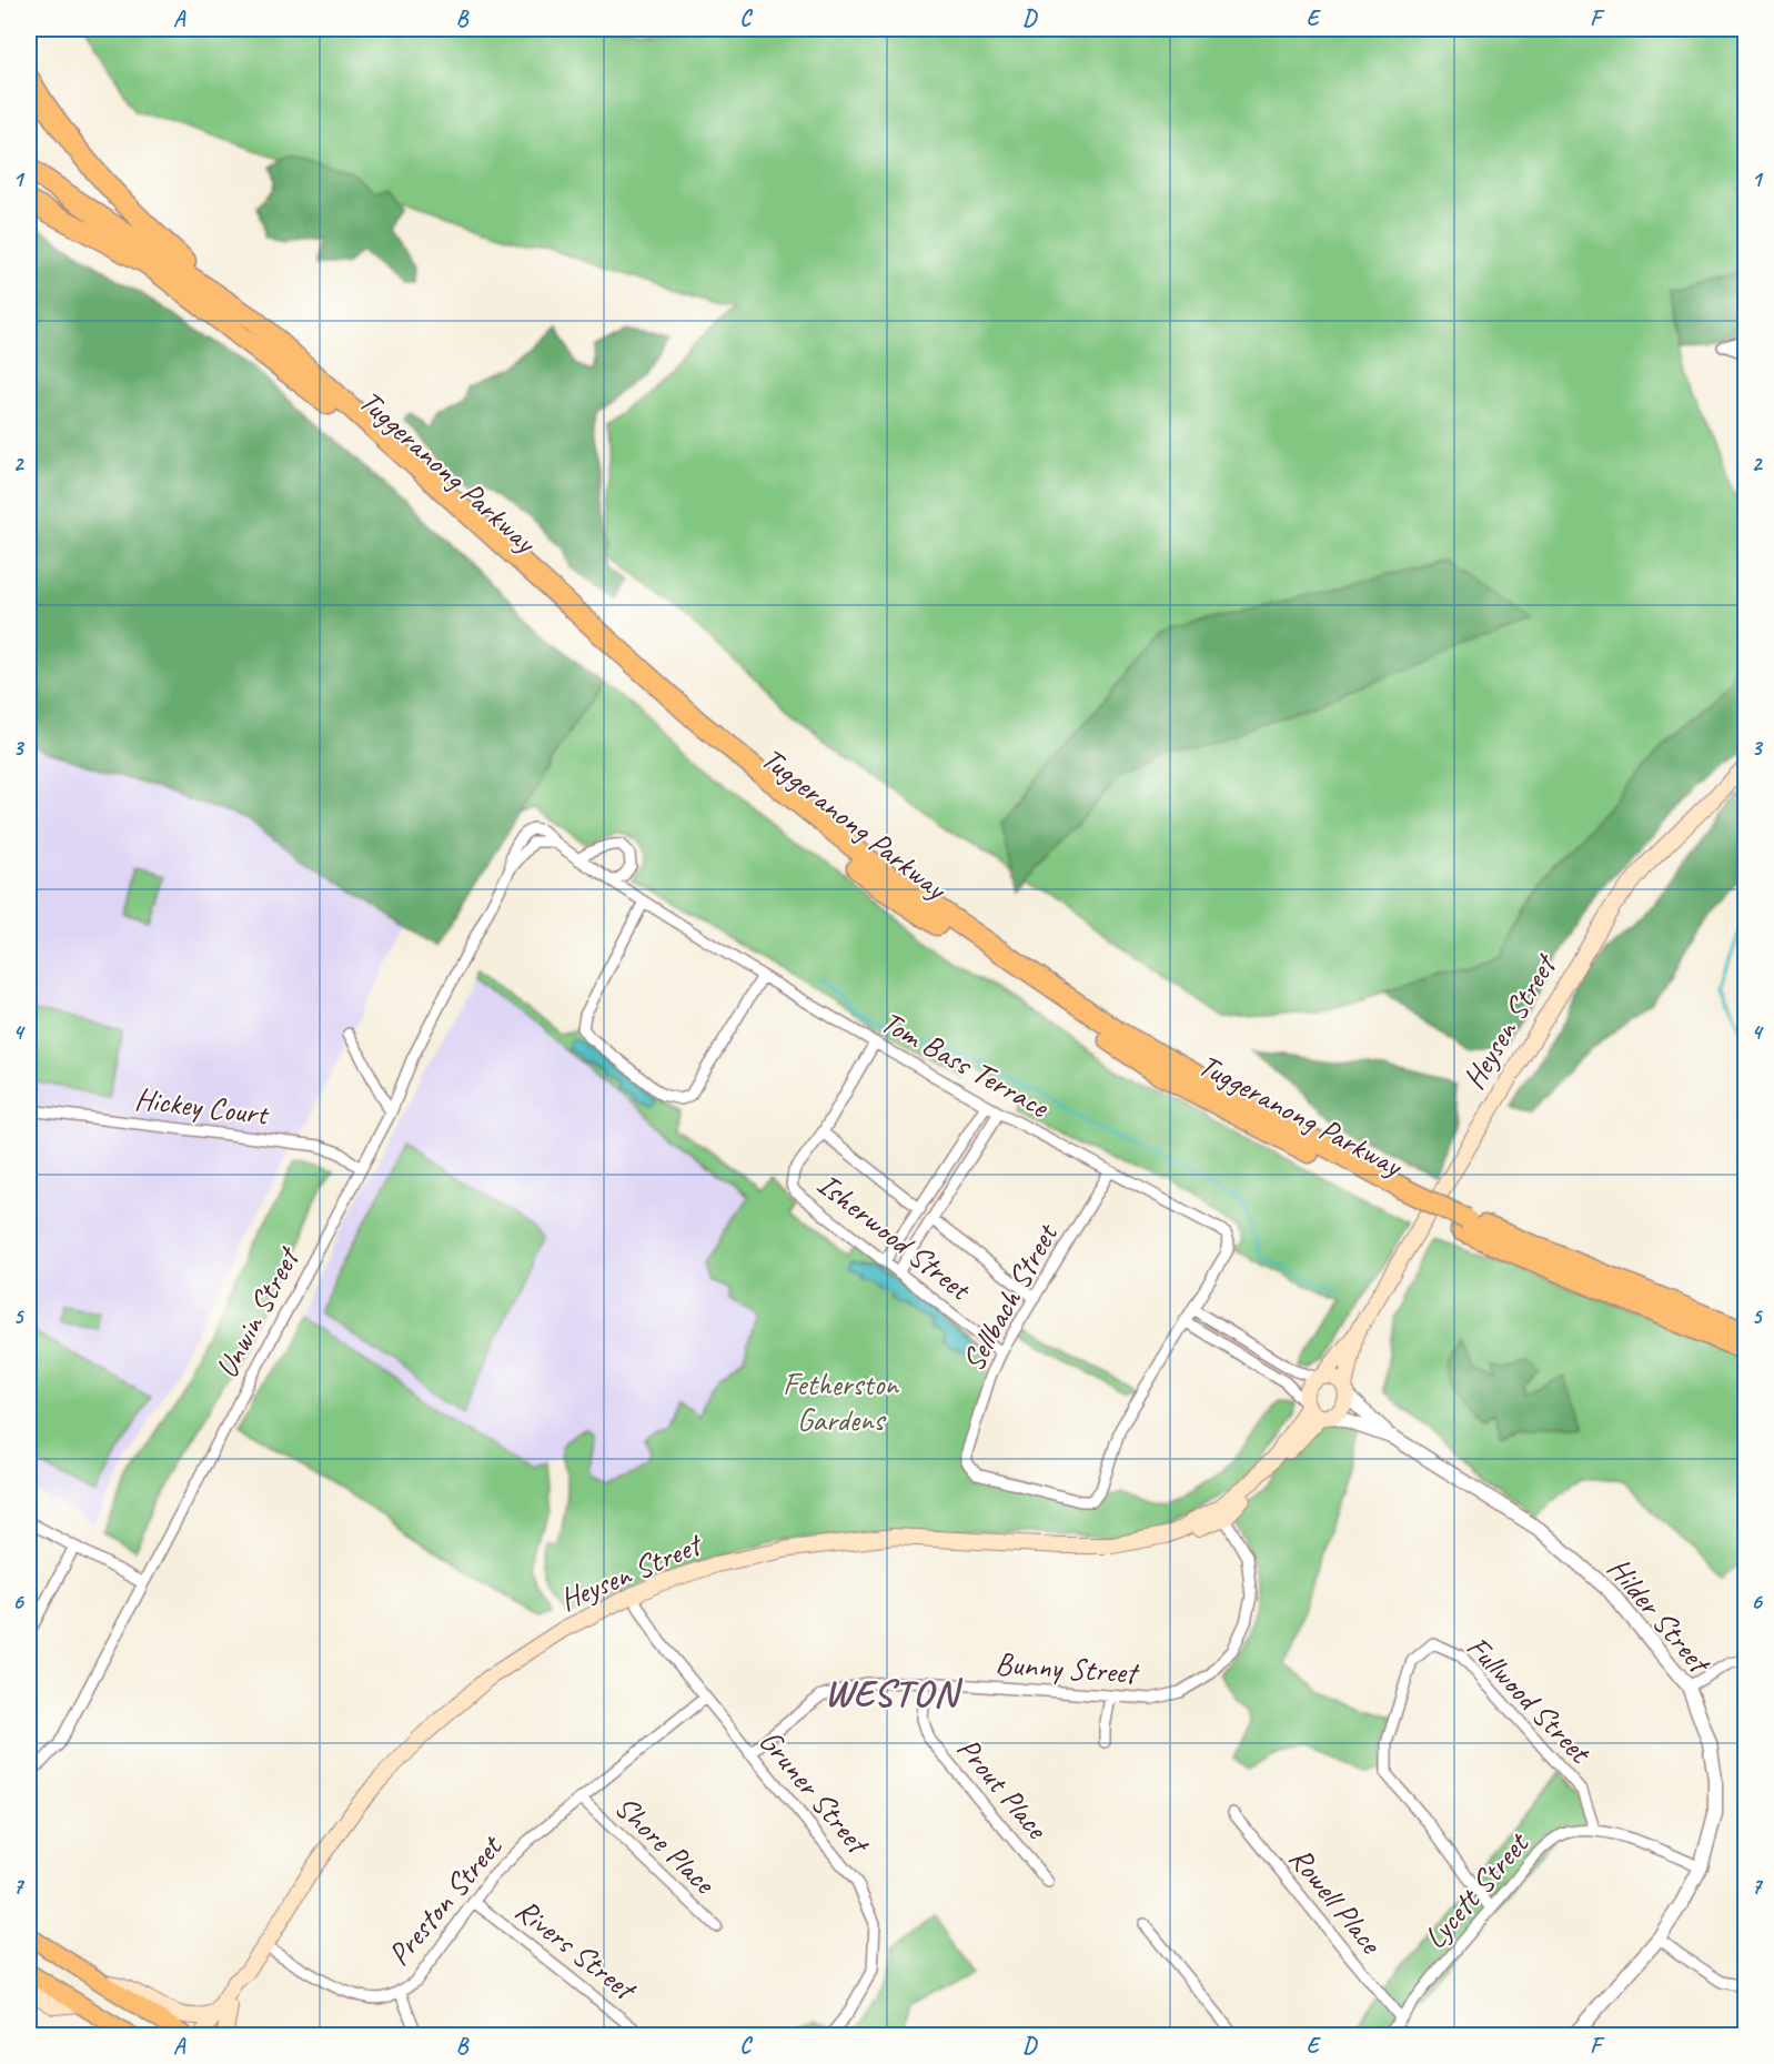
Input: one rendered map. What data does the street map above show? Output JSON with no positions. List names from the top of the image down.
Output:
{
  "streets": {
    "highway": ["Tuggeranong Parkway"],
    "main road": ["Heysen Street"],
    "street": [
      "Tom Bass Terrace",
      "Hickey Court",
      "Isherwood Street",
      "Sellbach Street",
      "Unwin Street",
      "Hilder Street",
      "Bunny Street",
      "Fullwood Street",
      "Prout Place",
      "Gruner Street",
      "Shore Place",
      "Lycett Street",
      "Rowell Place",
      "Preston Street",
      "Rivers Street"
    ]
  },
  "crossings": [
    ["Heysen Street", "Hilder Street"],
    ["Heysen Street", "Bunny Street"],
    ["Heysen Street", "Gruner Street"],
    ["Heysen Street", "Preston Street"],
    ["Tom Bass Terrace", "Isherwood Street"],
    ["Tom Bass Terrace", "Sellbach Street"],
    ["Tom Bass Terrace", "Unwin Street"],
    ["Hickey Court", "Unwin Street"],
    ["Isherwood Street", "Sellbach Street"],
    ["Hilder Street", "Lycett Street"],
    ["Bunny Street", "Prout Place"],
    ["Bunny Street", "Gruner Street"],
    ["Fullwood Street", "Lycett Street"],
    ["Gruner Street", "Preston Street"],
    ["Shore Place", "Preston Street"],
    ["Lycett Street", "Rowell Place"],
    ["Preston Street", "Rivers Street"]
  ],
  "districts": ["WESTON"],
  "parks": ["Fetherston Gardens"],
  "grid": {
    "columns": [
      "A",
      "B",
      "C",
      "D",
      "E",
      "F"
    ],
    "rows": [
      "1",
      "2",
      "3",
      "4",
      "5",
      "6",
      "7"
    ]
  }
}
